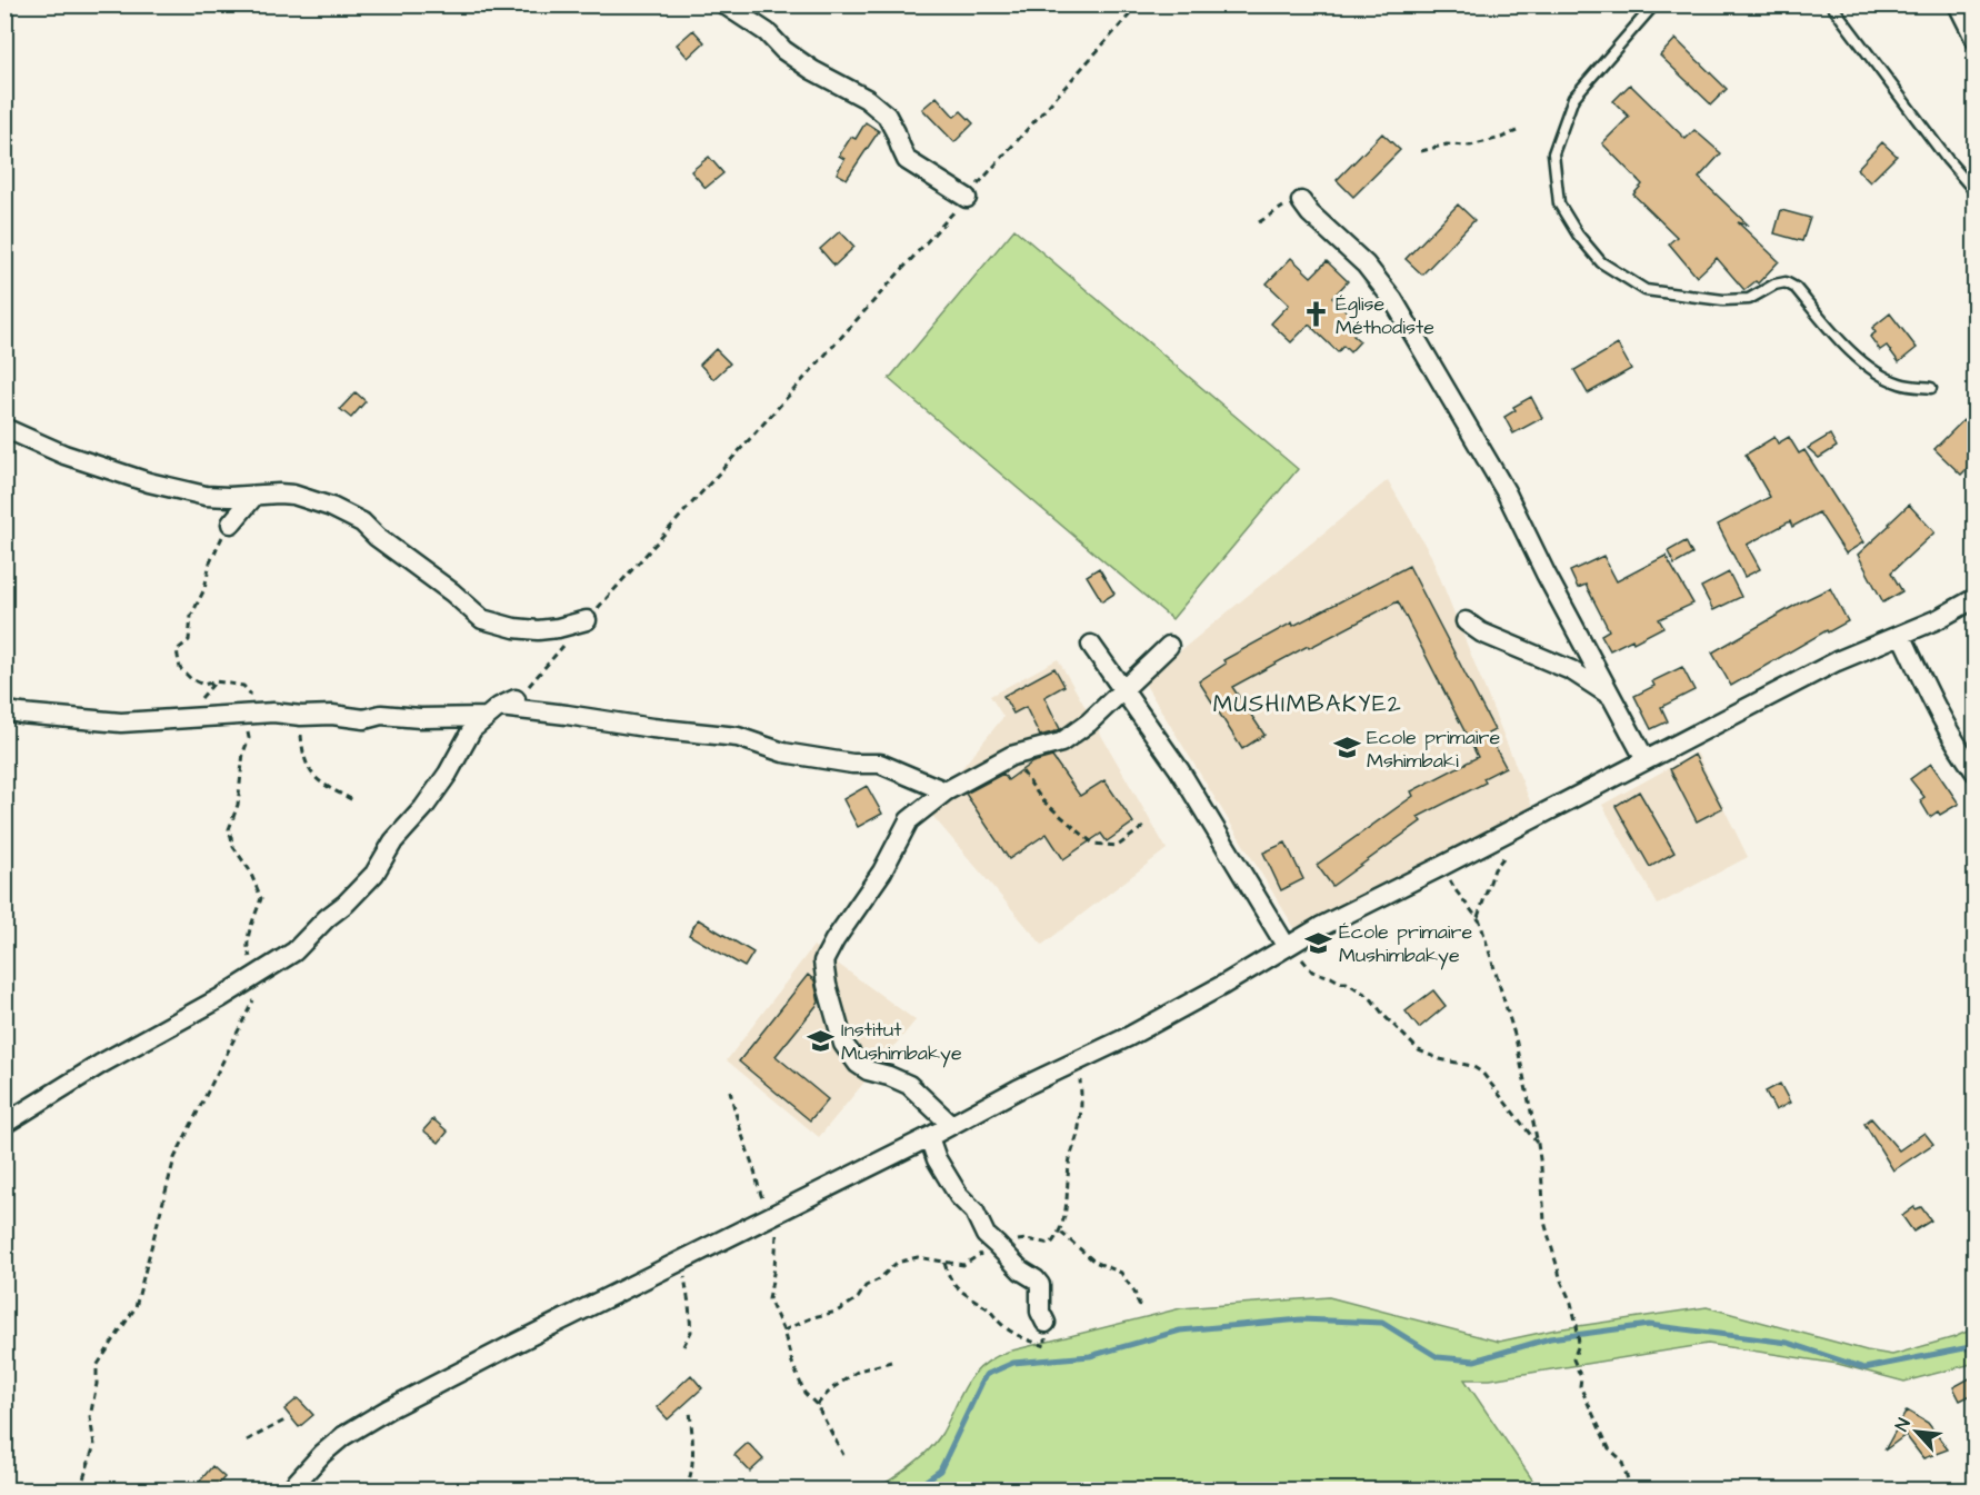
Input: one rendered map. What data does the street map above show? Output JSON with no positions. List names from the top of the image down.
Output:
{
  "districts": ["MUSHIMBAKYE2"],
  "places": {
    "church": ["Église Méthodiste"],
    "school or university": ["Ecole primaire Mshimbaki", "École primaire Mushimbakye", "Institut Mushimbakye"]
  },
  "north": "top left"
}
